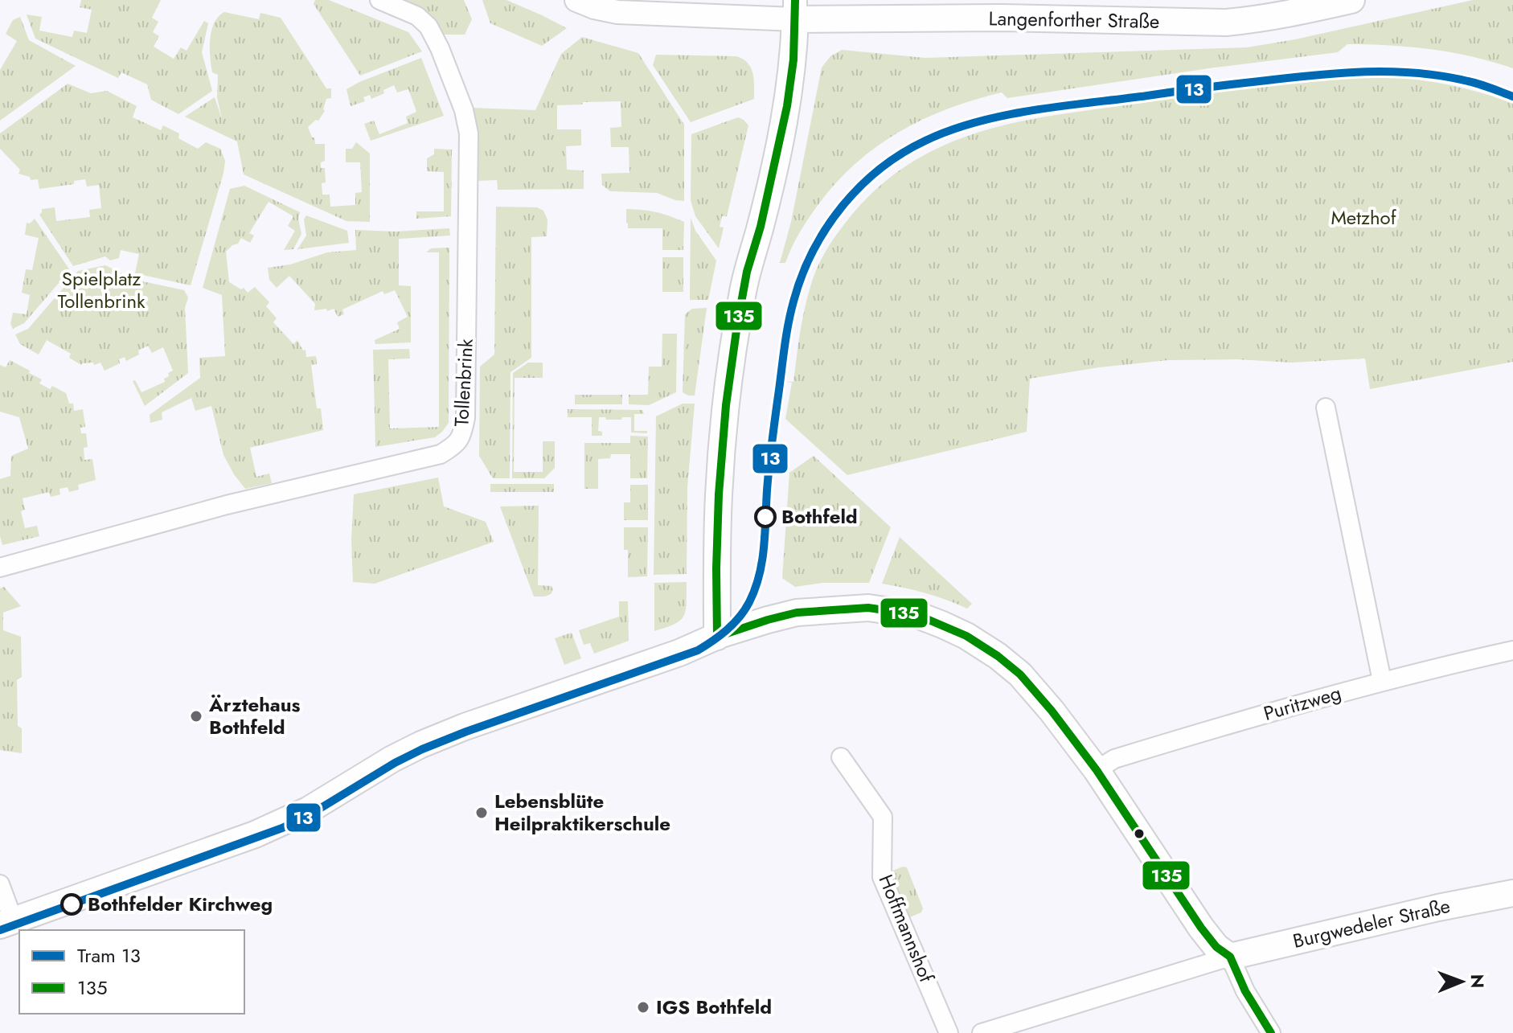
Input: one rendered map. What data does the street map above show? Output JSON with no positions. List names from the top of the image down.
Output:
{
  "streets": {
    "main road": ["Langenforther Straße", "Burgwedeler Straße"],
    "street": ["Tollenbrink", "Puritzweg", "Hoffmannshof"]
  },
  "parks": ["Metzhof", "Spielplatz Tollenbrink"],
  "places": [
    "Bothfeld",
    "Ärztehaus Bothfeld",
    "Lebensblüte Heilpraktikerschule",
    "Bothfelder Kirchweg",
    "IGS Bothfeld"
  ],
  "lines": ["transit line 135", "tram line 13"],
  "legend": ["Tram 13", "135"],
  "north": "right"
}
